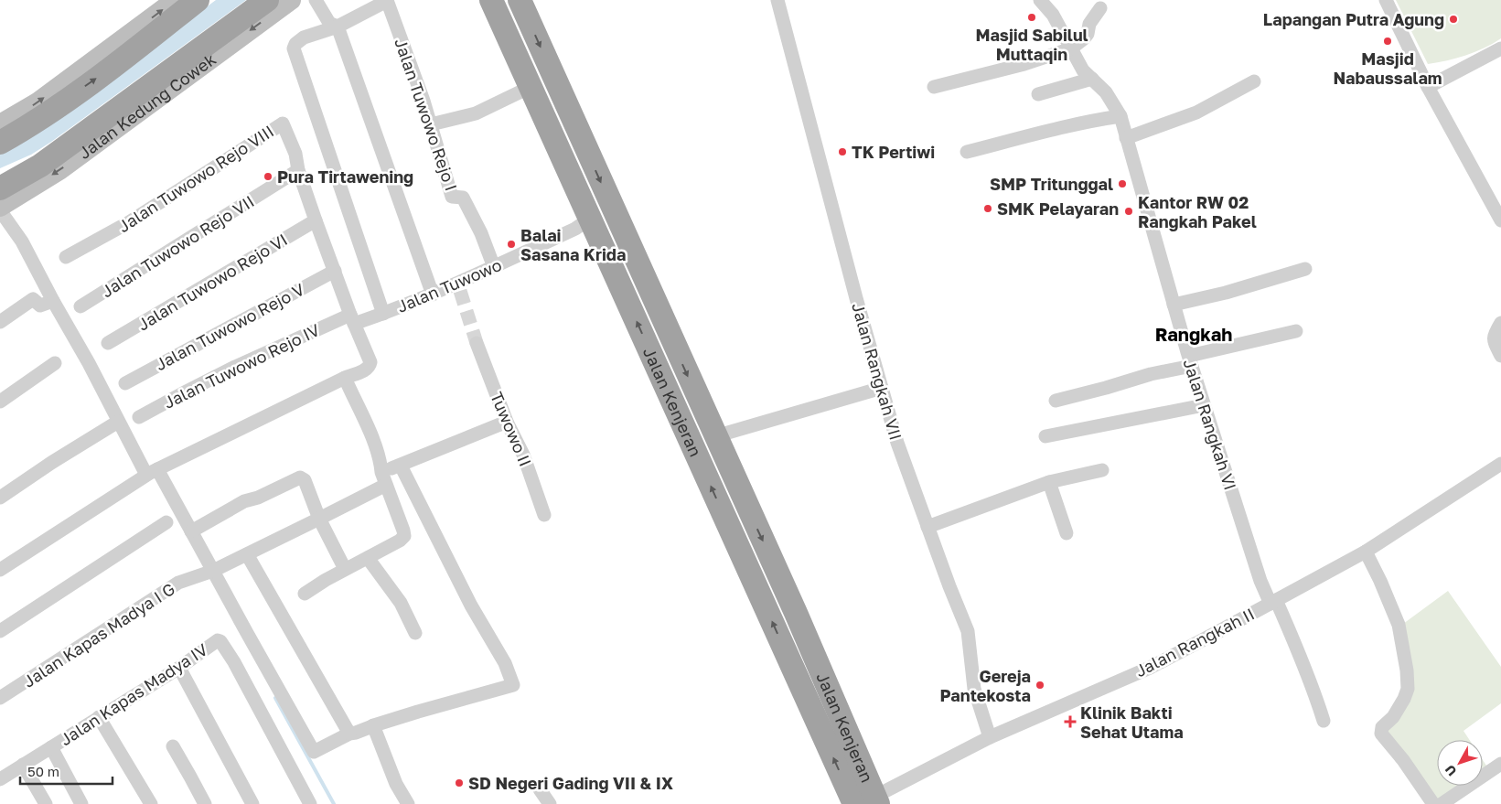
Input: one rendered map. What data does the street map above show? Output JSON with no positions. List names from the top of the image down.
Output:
{
  "streets": {
    "highway": ["Jalan Kedung Cowek", "Jalan Kenjeran"],
    "street": [
      "Jalan Tuwowo Rejo I",
      "Jalan Tuwowo Rejo VIII",
      "Jalan Tuwowo Rejo VII",
      "Jalan Tuwowo Rejo VI",
      "Jalan Tuwowo",
      "Jalan Tuwowo Rejo V",
      "Jalan Tuwowo Rejo IV",
      "Jalan Rangkah VII",
      "Jalan Rangkah VI",
      "Tuwowo II",
      "Jalan Kapas Madya I G",
      "Jalan Rangkah II",
      "Jalan Kapas Madya IV"
    ]
  },
  "crossings": [
    ["Jalan Tuwowo Rejo I", "Jalan Tuwowo"],
    ["Jalan Tuwowo Rejo VIII", "Jalan Tuwowo Rejo VII"],
    ["Jalan Tuwowo", "Jalan Tuwowo Rejo IV"],
    ["Jalan Tuwowo", "Jalan Kenjeran"],
    ["Jalan Rangkah VII", "Jalan Rangkah II"],
    ["Jalan Kenjeran", "Jalan Rangkah II"],
    ["Jalan Rangkah VI", "Jalan Rangkah II"],
    ["Tuwowo II", "Jalan Kapas Madya I G"]
  ],
  "districts": ["Rangkah"],
  "places": {
    "other": [
      "Masjid Sabilul Muttaqin",
      "Lapangan Putra Agung",
      "Masjid Nabaussalam",
      "TK Pertiwi",
      "Pura Tirtawening",
      "SMP Tritunggal",
      "SMK Pelayaran",
      "Kantor RW 02 Rangkah Pakel",
      "Balai Sasana Krida",
      "Gereja Pantekosta",
      "SD Negeri Gading VII & IX"
    ],
    "health": ["Klinik Bakti Sehat Utama"]
  },
  "scale_bar": "50 m",
  "north": "bottom left"
}
